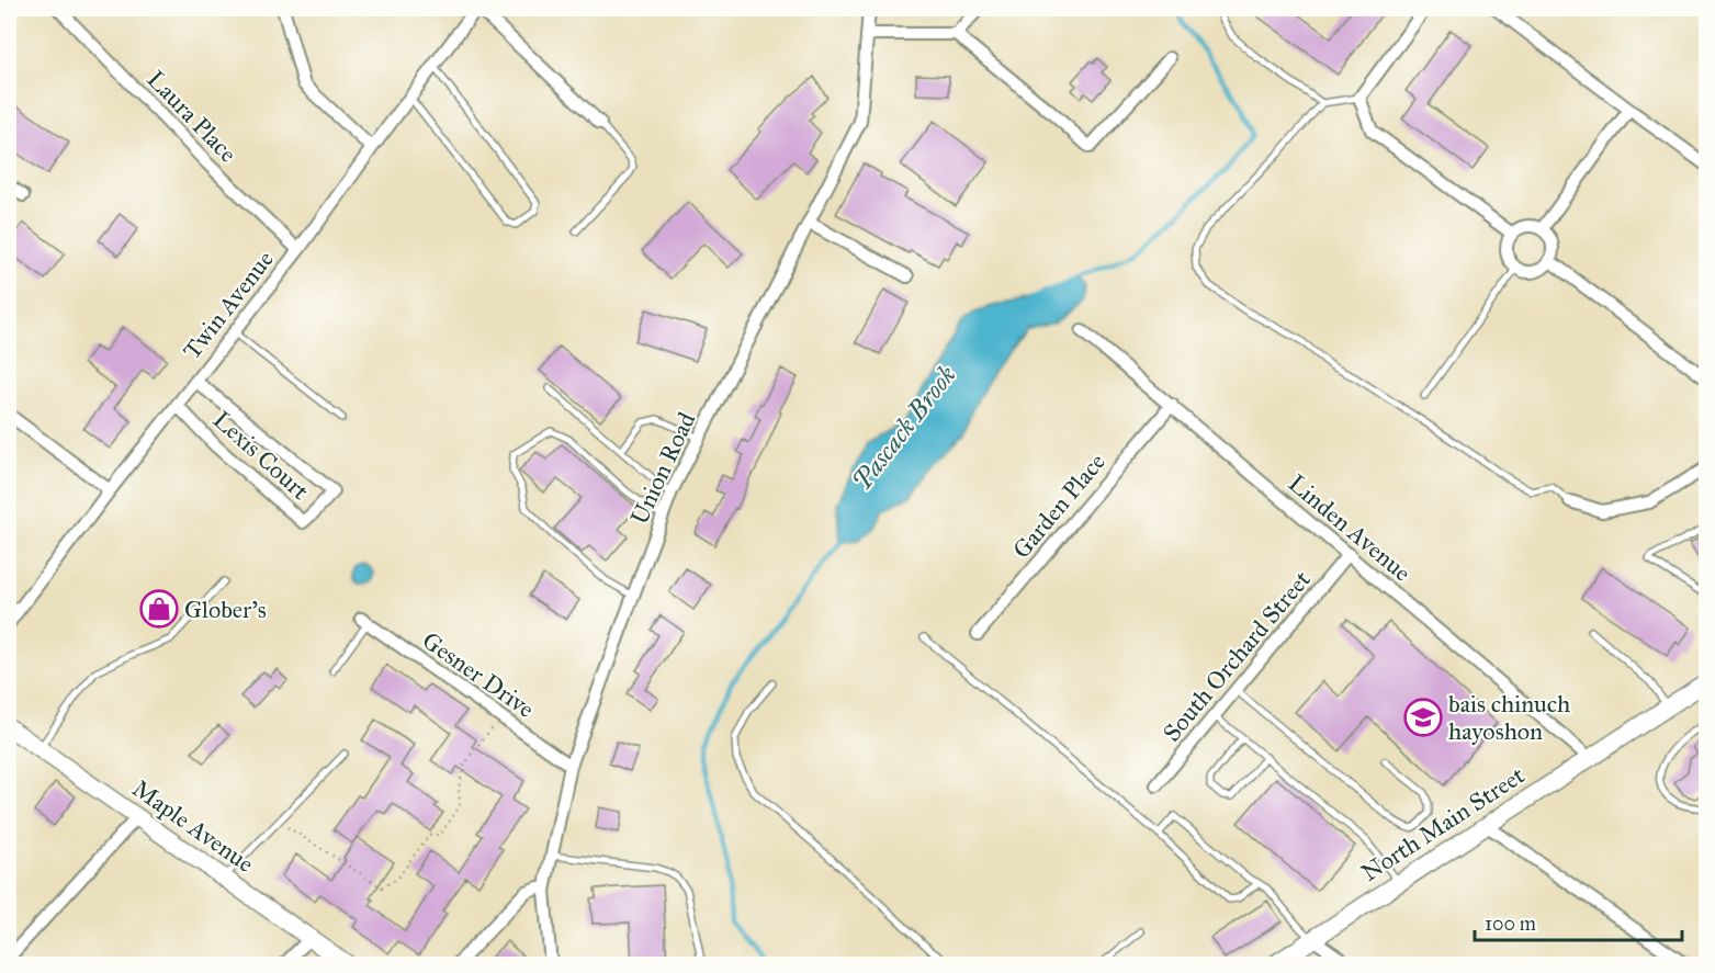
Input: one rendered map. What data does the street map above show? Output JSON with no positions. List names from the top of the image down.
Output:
{
  "streets": {
    "main road": ["North Main Street", "Maple Avenue"],
    "street": [
      "Laura Place",
      "Twin Avenue",
      "Lexis Court",
      "Union Road",
      "Garden Place",
      "Linden Avenue",
      "South Orchard Street",
      "Gesner Drive"
    ]
  },
  "crossings": [
    ["Laura Place", "Twin Avenue"],
    ["Twin Avenue", "Lexis Court"],
    ["Union Road", "Gesner Drive"],
    ["Garden Place", "Linden Avenue"],
    ["Linden Avenue", "South Orchard Street"],
    ["Linden Avenue", "North Main Street"]
  ],
  "water": ["Pascack Brook"],
  "places": {
    "shop": ["Glober's"],
    "school or university": ["bais chinuch hayoshon"]
  },
  "scale_bar": "100 m"
}
